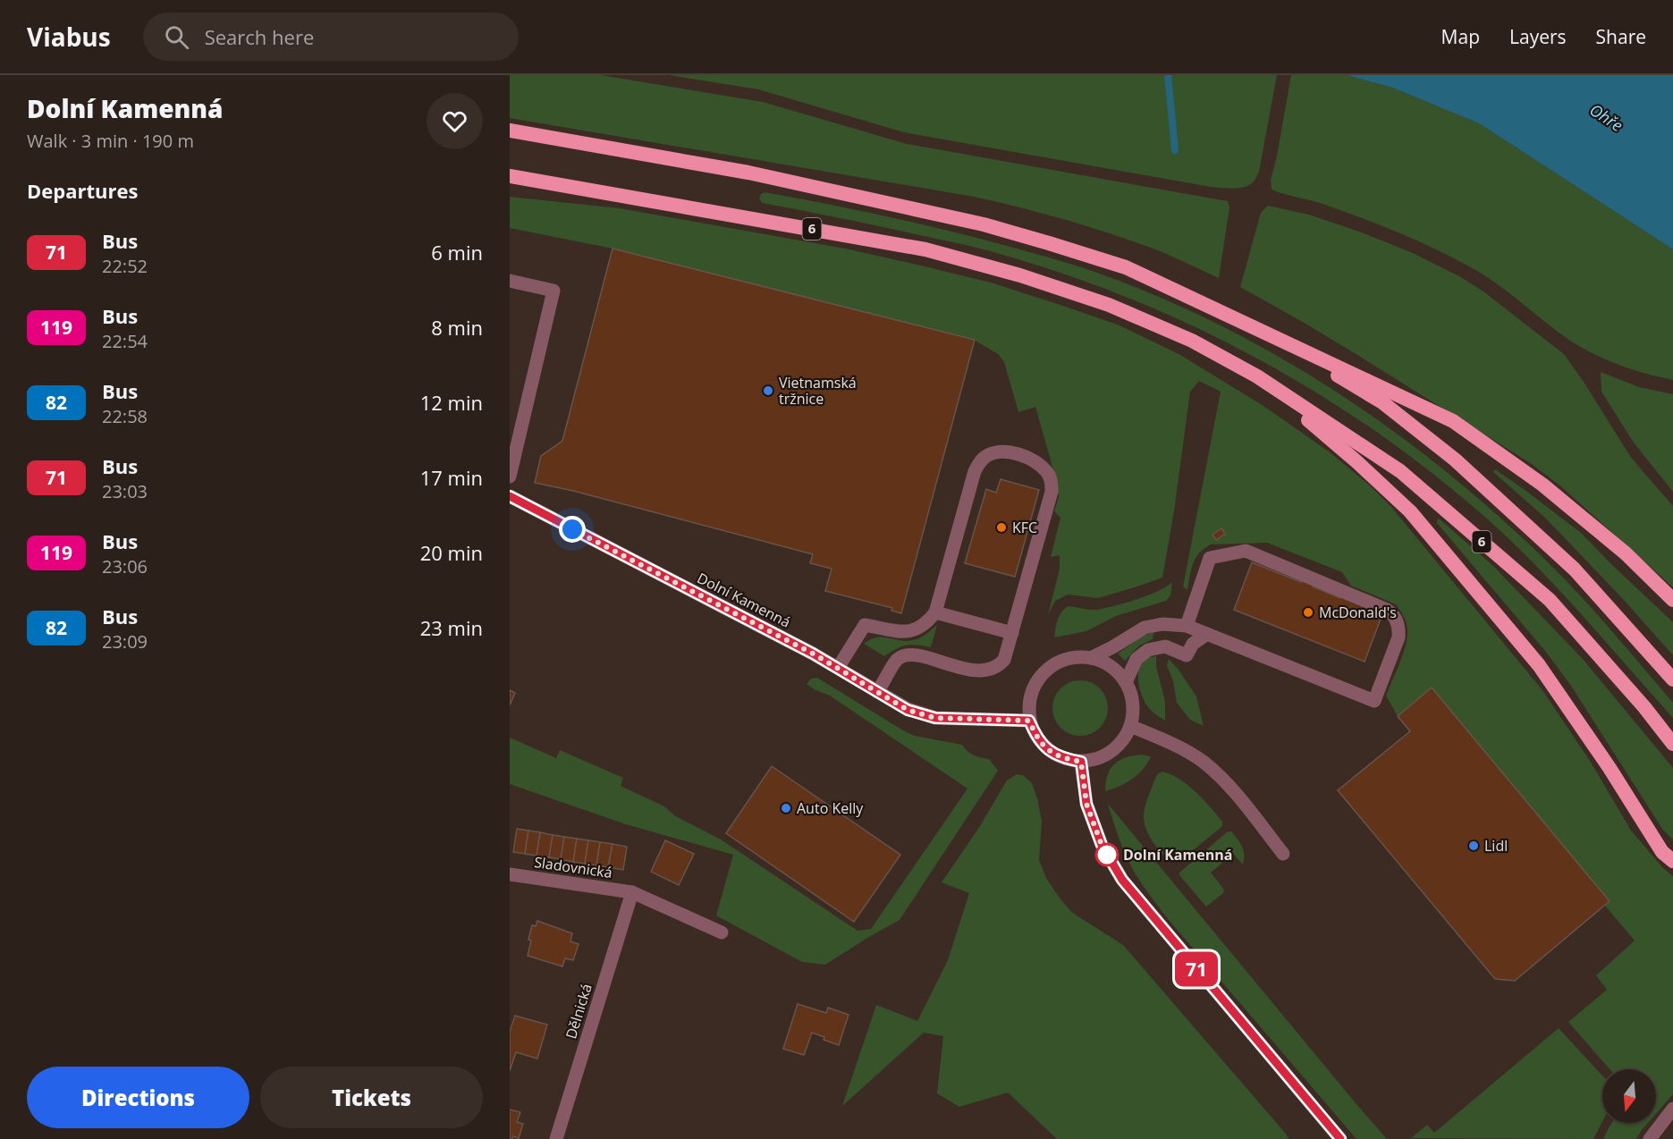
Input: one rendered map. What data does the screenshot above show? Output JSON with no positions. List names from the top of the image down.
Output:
{
  "streets": {
    "highway": ["6"],
    "street": ["Dolní Kamenná", "Sladovnická", "Dělnická"]
  },
  "crossings": [
    ["Sladovnická", "Dělnická"]
  ],
  "water": ["Ohře"],
  "places": [
    "Vietnamská tržnice",
    "KFC",
    "McDonald's",
    "Auto Kelly",
    "Lidl",
    "Dolní Kamenná"
  ],
  "lines": ["bus line 71"],
  "north": "bottom",
  "page": {
    "header": "Viabus",
    "search": "Search here",
    "nav": ["Map", "Layers", "Share"],
    "heading": [
      ["Dolní Kamenná", "Walk · 3 min · 190 m"],
      "Departures"
    ],
    "on_map": "71",
    "list": [
      {
        "mark": "71",
        "name": "Bus",
        "note": "22:52",
        "value": "6 min"
      },
      {
        "mark": "119",
        "name": "Bus",
        "note": "22:54",
        "value": "8 min"
      },
      {
        "mark": "82",
        "name": "Bus",
        "note": "22:58",
        "value": "12 min"
      },
      {
        "mark": "71",
        "name": "Bus",
        "note": "23:03",
        "value": "17 min"
      },
      {
        "mark": "119",
        "name": "Bus",
        "note": "23:06",
        "value": "20 min"
      },
      {
        "mark": "82",
        "name": "Bus",
        "note": "23:09",
        "value": "23 min"
      }
    ],
    "buttons": ["Directions", "Tickets"]
  }
}
